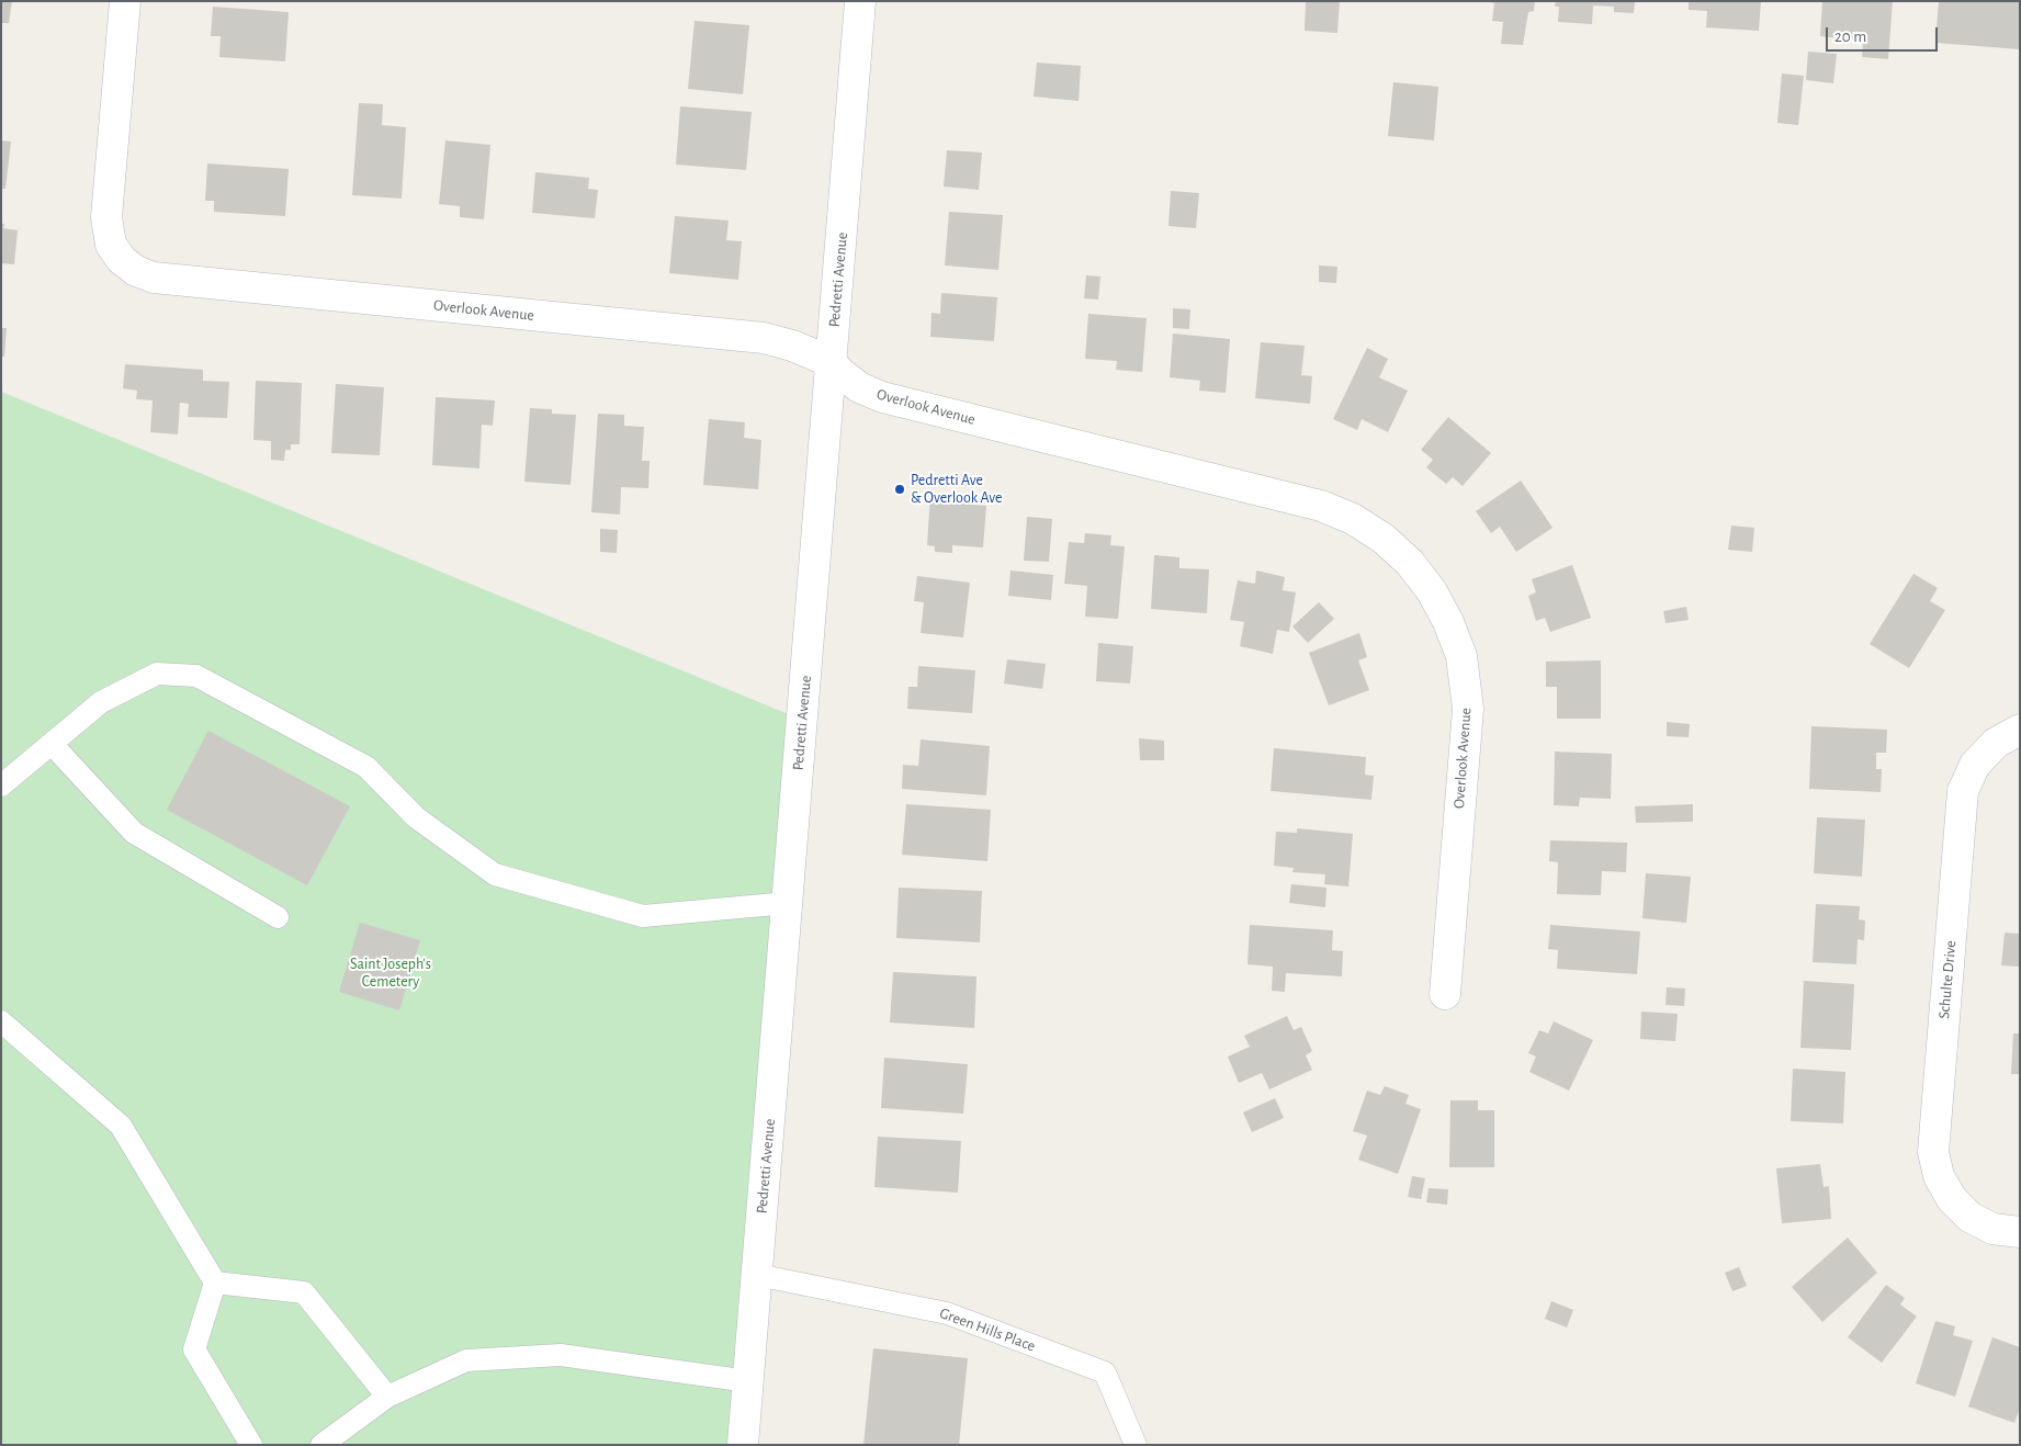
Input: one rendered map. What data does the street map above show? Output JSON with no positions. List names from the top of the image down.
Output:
{
  "streets": {
    "street": ["Pedretti Avenue", "Overlook Avenue", "Schulte Drive"],
    "lane": ["Green Hills Place"]
  },
  "crossings": [
    ["Pedretti Avenue", "Overlook Avenue"],
    ["Pedretti Avenue", "Green Hills Place"]
  ],
  "parks": ["Saint Joseph’s Cemetery"],
  "places": ["Pedretti Ave & Overlook Ave"],
  "scale_bar": "20 m"
}
